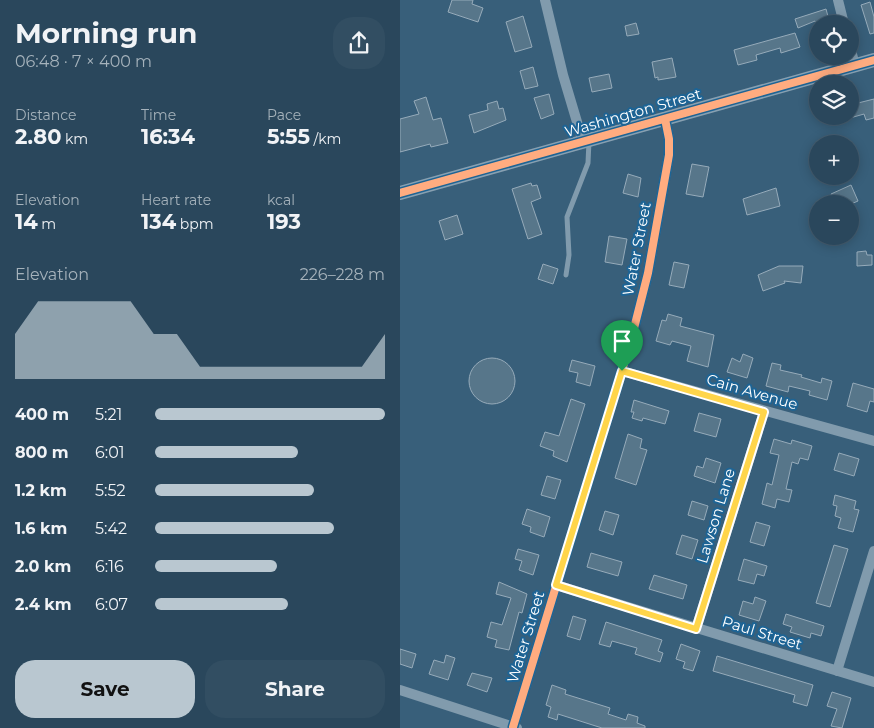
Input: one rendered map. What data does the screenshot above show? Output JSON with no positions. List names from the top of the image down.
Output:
{
  "streets": {
    "main road": ["Washington Street"],
    "street": [
      "Water Street",
      "Cain Avenue",
      "Lawson Lane",
      "Paul Street"
    ]
  },
  "crossings": [
    ["Washington Street", "Water Street"],
    ["Water Street", "Cain Avenue"],
    ["Water Street", "Paul Street"],
    ["Cain Avenue", "Lawson Lane"],
    ["Lawson Lane", "Paul Street"]
  ],
  "page": {
    "heading": ["Morning run", "06:48 · 7 × 400 m"],
    "map_buttons": ["+", "−"],
    "stats": [
      ["Distance", "2.80 km"],
      ["Time", "16:34"],
      ["Pace", "5:55 /km"],
      ["Elevation", "14 m"],
      ["Heart rate", "134 bpm"],
      ["kcal", "193"]
    ],
    "chart": ["Elevation", "226–228 m"],
    "list": [
      {
        "name": "400 m",
        "note": "5:21"
      },
      {
        "name": "800 m",
        "note": "6:01"
      },
      {
        "name": "1.2 km",
        "note": "5:52"
      },
      {
        "name": "1.6 km",
        "note": "5:42"
      },
      {
        "name": "2.0 km",
        "note": "6:16"
      },
      {
        "name": "2.4 km",
        "note": "6:07"
      }
    ],
    "buttons": ["Save", "Share"]
  }
}
